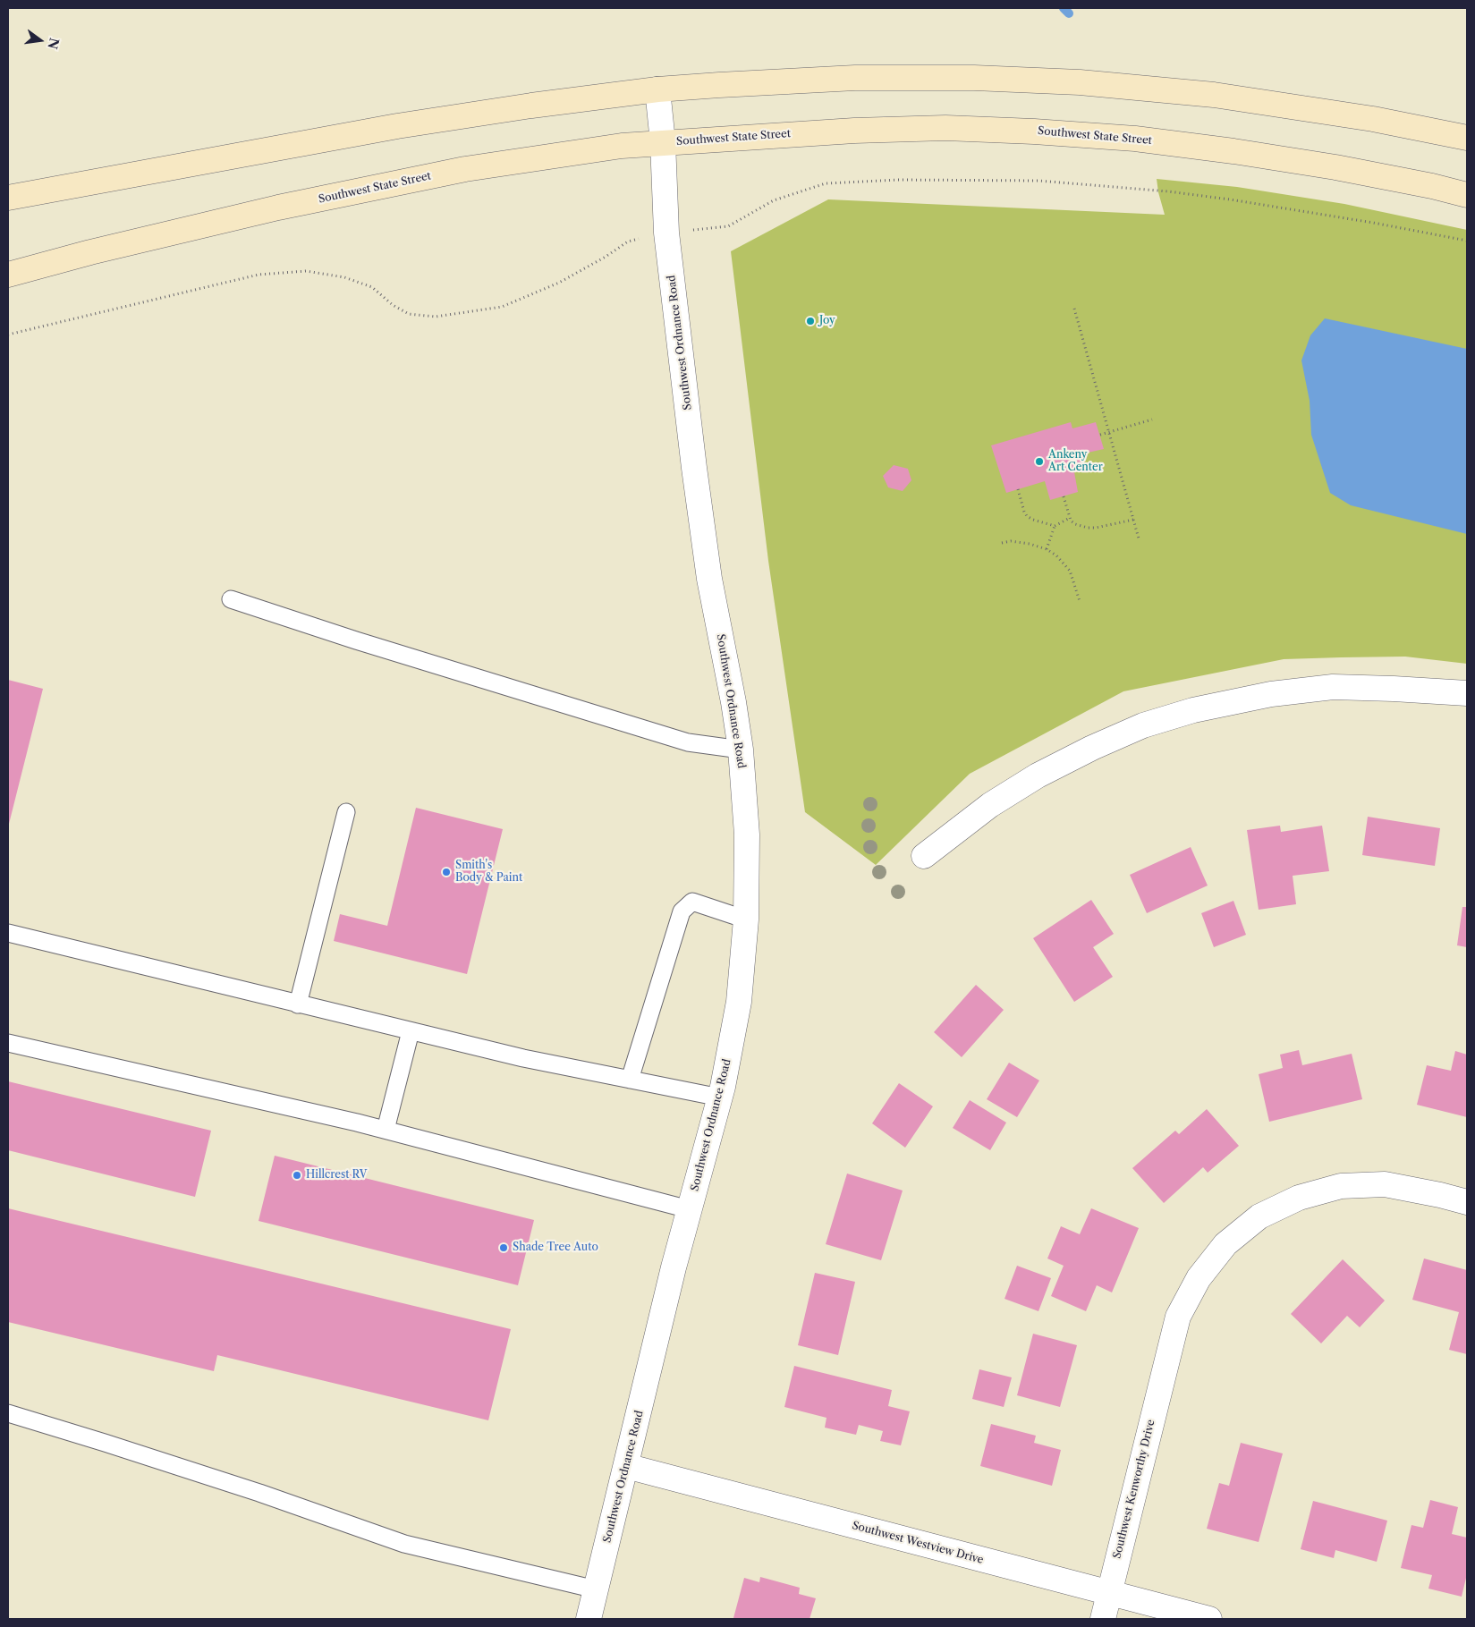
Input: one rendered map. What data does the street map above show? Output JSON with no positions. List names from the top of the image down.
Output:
{
  "streets": {
    "main road": ["Southwest State Street"],
    "street": ["Southwest Ordnance Road", "Southwest Kenworthy Drive", "Southwest Westview Drive"]
  },
  "crossings": [
    ["Southwest State Street", "Southwest Ordnance Road"],
    ["Southwest Ordnance Road", "Southwest Westview Drive"],
    ["Southwest Kenworthy Drive", "Southwest Westview Drive"]
  ],
  "places": [
    "Joy",
    "Ankeny Art Center",
    "Smith's Body & Paint",
    "Hillcrest RV",
    "Shade Tree Auto"
  ],
  "north": "right"
}
